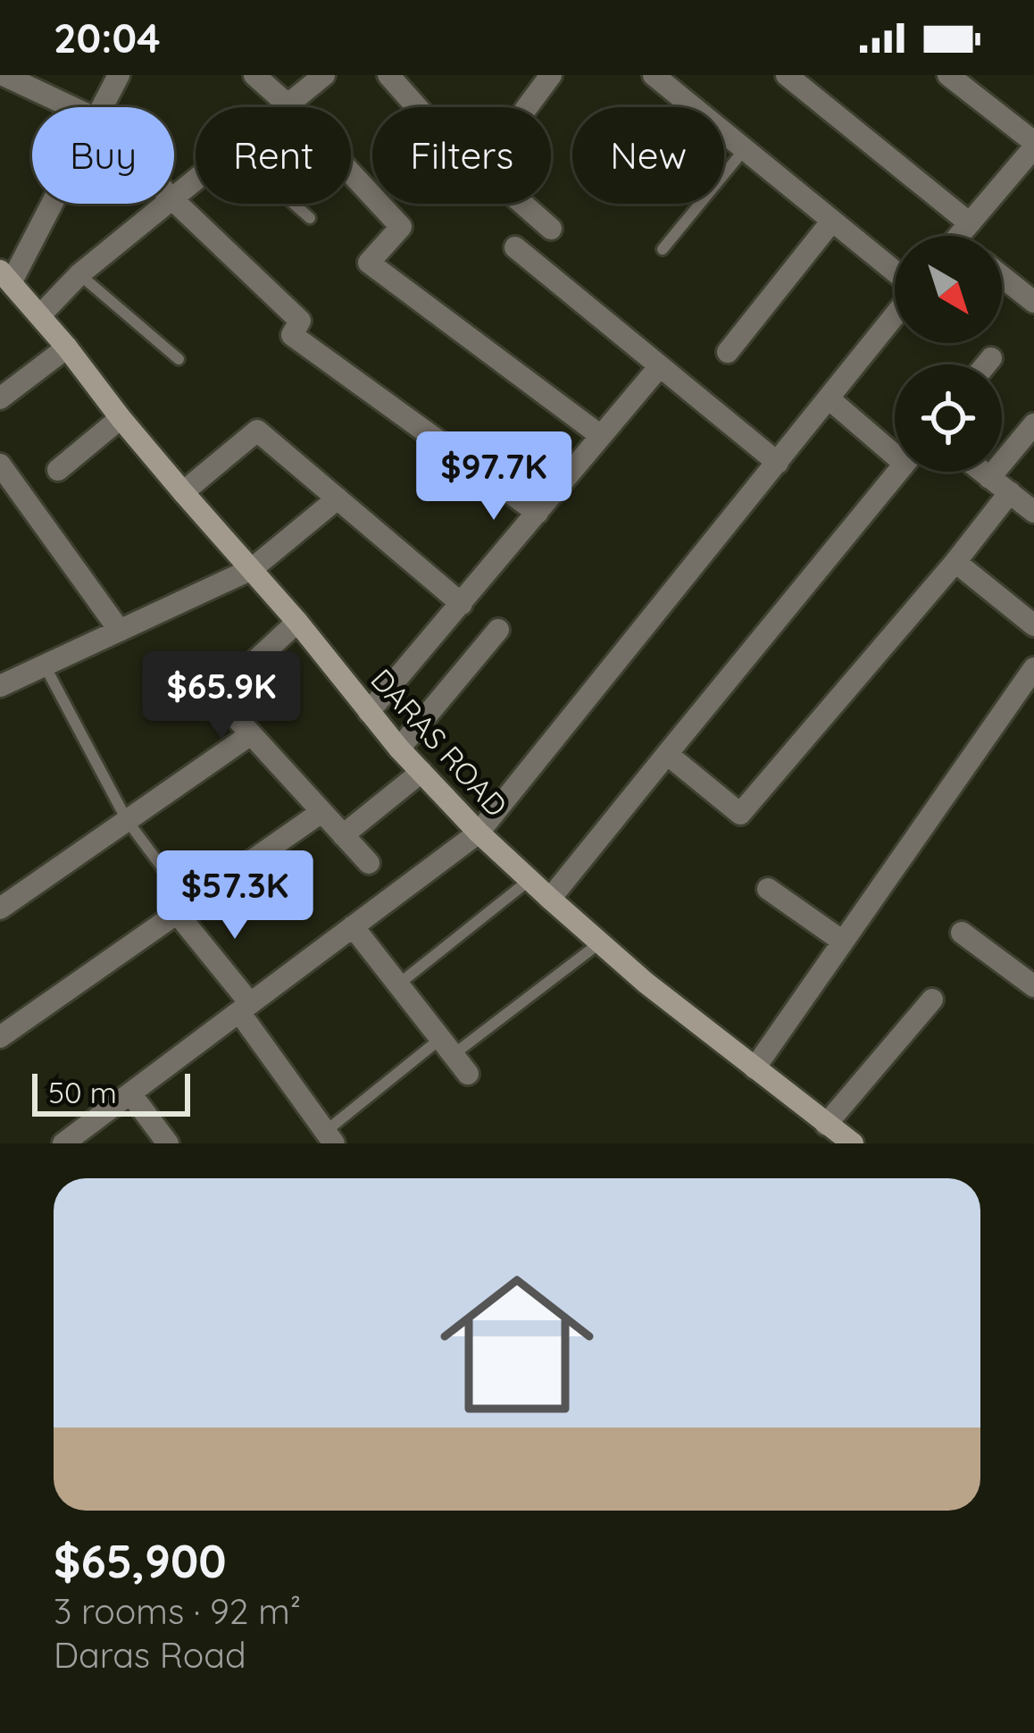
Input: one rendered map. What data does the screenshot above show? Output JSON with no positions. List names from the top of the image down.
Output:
{
  "streets": {
    "street": ["DARAS ROAD"]
  },
  "scale_bar": "50 m",
  "north": "bottom right",
  "page": {
    "status": "20:04",
    "chip": [
      "Buy",
      "Rent",
      "Filters",
      "New"
    ],
    "price": ["$97.7K", "$65.9K", "$57.3K"],
    "scale": "50 m",
    "list": [
      {
        "name": "$65,900",
        "note": "3 rooms · 92 m² · Daras Road"
      }
    ]
  }
}
